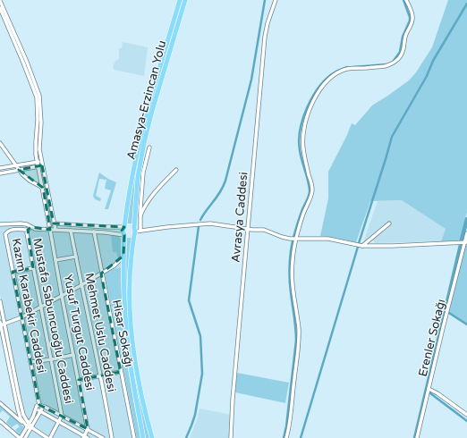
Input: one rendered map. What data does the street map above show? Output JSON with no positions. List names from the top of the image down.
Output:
{
  "streets": {
    "highway": ["Amasya-Erzincan Yolu"],
    "street": [
      "Avrasya Caddesi",
      "Kazım Karabekir Caddesi",
      "Mustafa Sabuncuoğlu Caddesi",
      "Yusuf Turgut Caddesi",
      "Mehmet Uslu Caddesi",
      "Hisar Sokağı",
      "Erenler Sokağı"
    ]
  },
  "crossings": [
    ["Kazım Karabekir Caddesi", "Mustafa Sabuncuoğlu Caddesi"]
  ]
}
